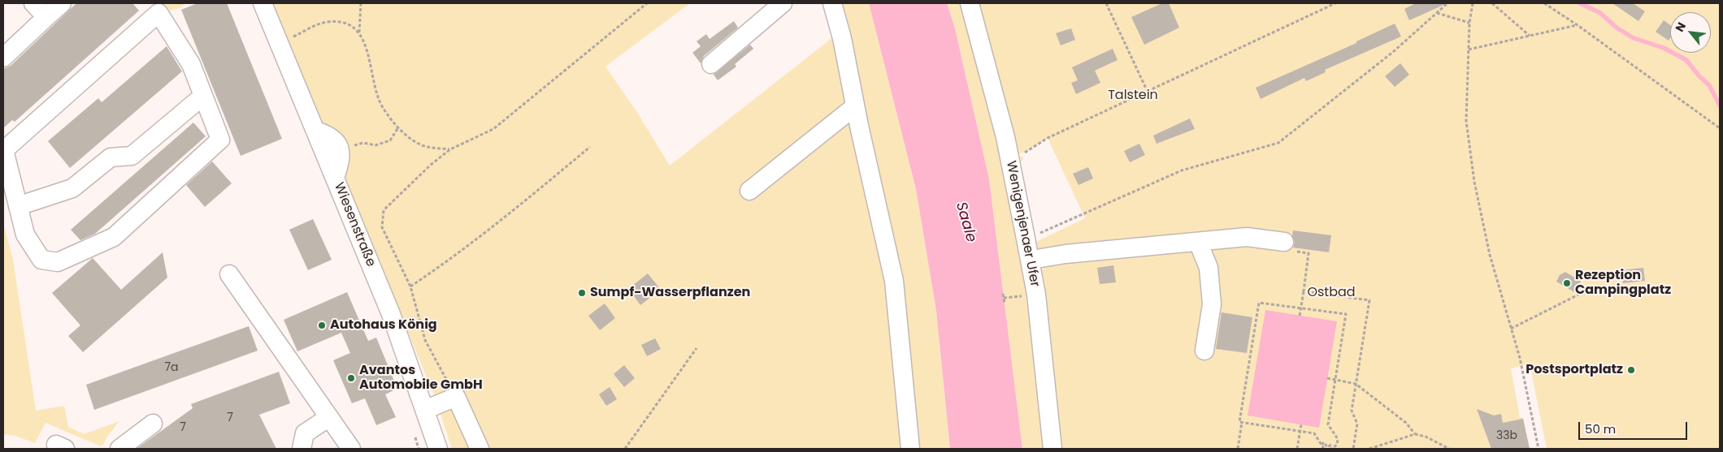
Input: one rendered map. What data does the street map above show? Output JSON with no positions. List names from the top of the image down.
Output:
{
  "streets": {
    "street": ["Wenigenjenaer Ufer", "Wiesenstraße"]
  },
  "water": ["Saale"],
  "parks": ["Talstein", "Ostbad"],
  "places": [
    "Rezeption Campingplatz",
    "Sumpf-Wasserpflanzen",
    "Autohaus König",
    "Postsportplatz",
    "Avantos Automobile GmbH"
  ],
  "house_numbers": [
    "7a",
    "7",
    "7",
    "33b"
  ],
  "scale_bar": "50 m",
  "north": "top left"
}
